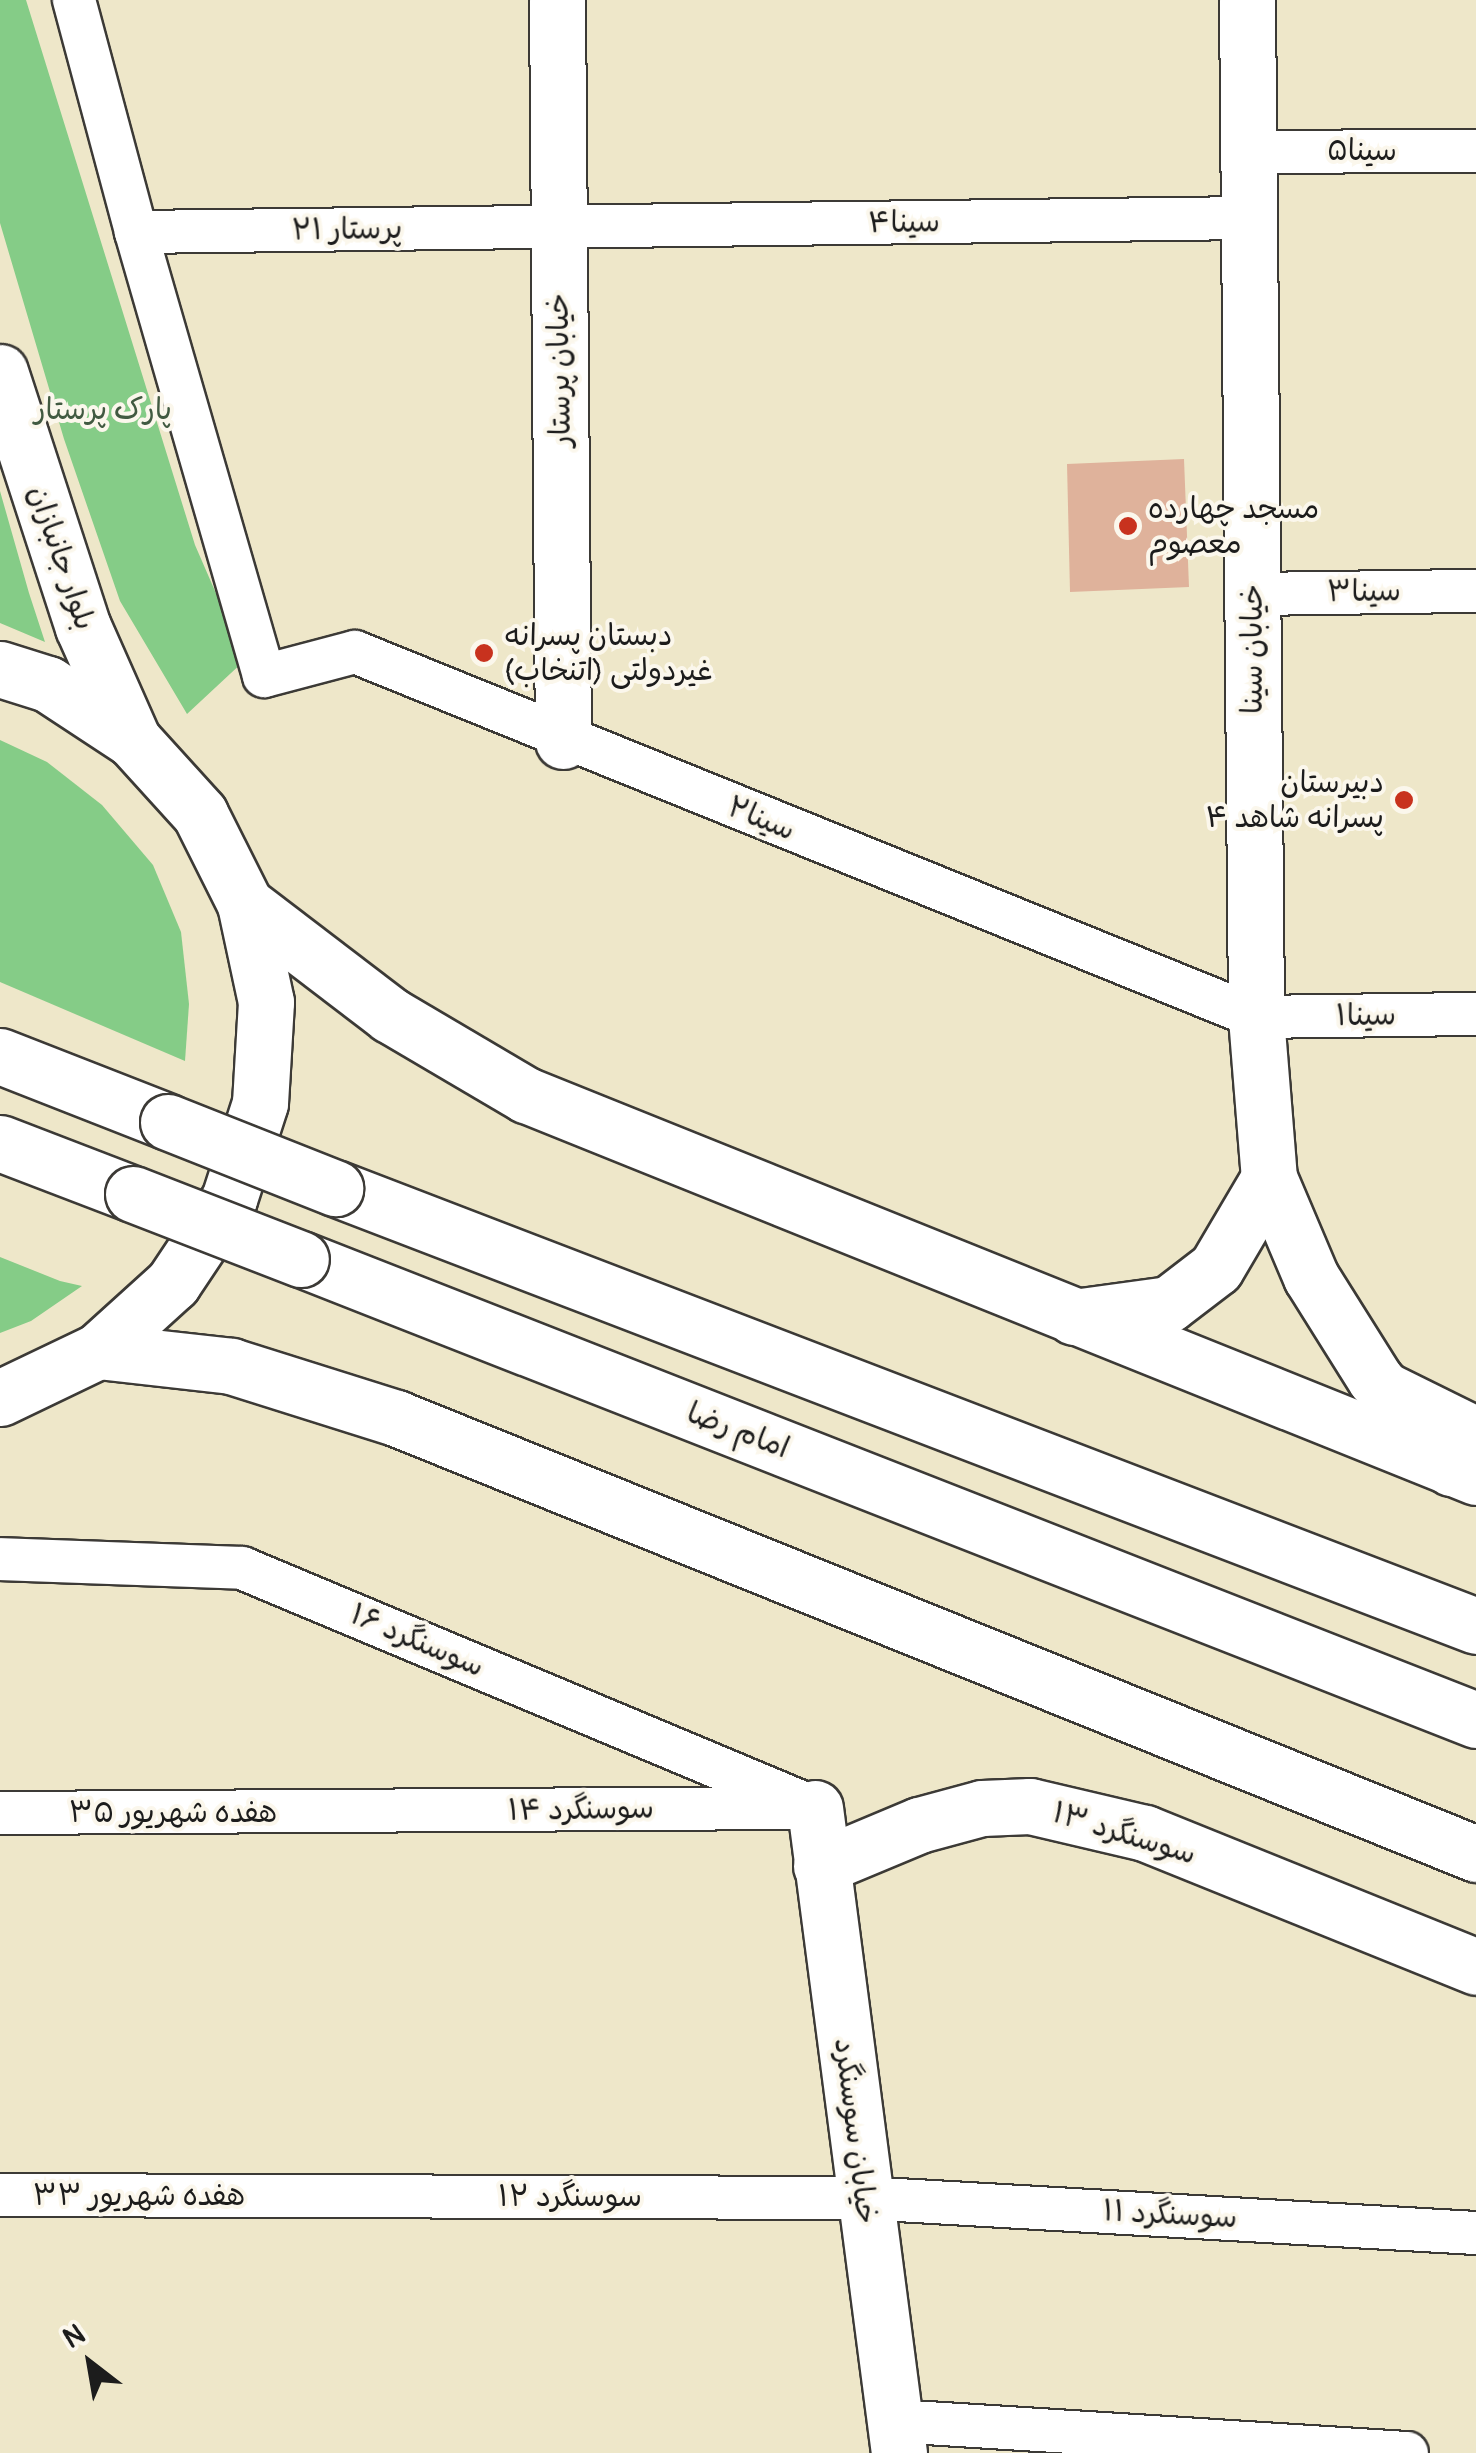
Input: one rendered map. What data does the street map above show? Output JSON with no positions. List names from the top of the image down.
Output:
{
  "streets": {
    "main road": [
      "خیابان پرستار",
      "بلوار جانبازان",
      "خیابان سینا",
      "امام رضا",
      "سوسنگرد ۱۳",
      "خیابان سوسنگرد"
    ],
    "street": [
      "سینا۵",
      "سینا۴",
      "پرستار ۲۱",
      "سینا۳",
      "سینا۲",
      "سینا۱",
      "سوسنگرد ۱۶",
      "سوسنگرد ۱۴",
      "هفده شهریور ۳۵",
      "هفده شهریور ۳۳",
      "سوسنگرد ۱۲",
      "سوسنگرد ۱۱"
    ]
  },
  "crossings": [
    ["سینا۵", "خیابان سینا"],
    ["سینا۴", "پرستار ۲۱"],
    ["سینا۴", "خیابان پرستار"],
    ["سینا۴", "خیابان سینا"],
    ["پرستار ۲۱", "خیابان پرستار"],
    ["پرستار ۲۱", "سینا۲"],
    ["خیابان پرستار", "سینا۲"],
    ["سینا۳", "خیابان سینا"],
    ["خیابان سینا", "سینا۲"],
    ["خیابان سینا", "سینا۱"],
    ["سینا۲", "سینا۱"],
    ["سوسنگرد ۱۶", "سوسنگرد ۱۴"],
    ["سوسنگرد ۱۶", "خیابان سوسنگرد"],
    ["سوسنگرد ۱۴", "هفده شهریور ۳۵"],
    ["سوسنگرد ۱۴", "خیابان سوسنگرد"],
    ["سوسنگرد ۱۳", "خیابان سوسنگرد"],
    ["خیابان سوسنگرد", "سوسنگرد ۱۲"],
    ["خیابان سوسنگرد", "سوسنگرد ۱۱"],
    ["هفده شهریور ۳۳", "سوسنگرد ۱۲"],
    ["سوسنگرد ۱۲", "سوسنگرد ۱۱"]
  ],
  "parks": ["پارک پرستار"],
  "places": ["مسجد چهارده معصوم", "دبستان پسرانه غیردولتی (اتنخاب)", "دبیرستان پسرانه شاهد ۴"],
  "north": "top left"
}
